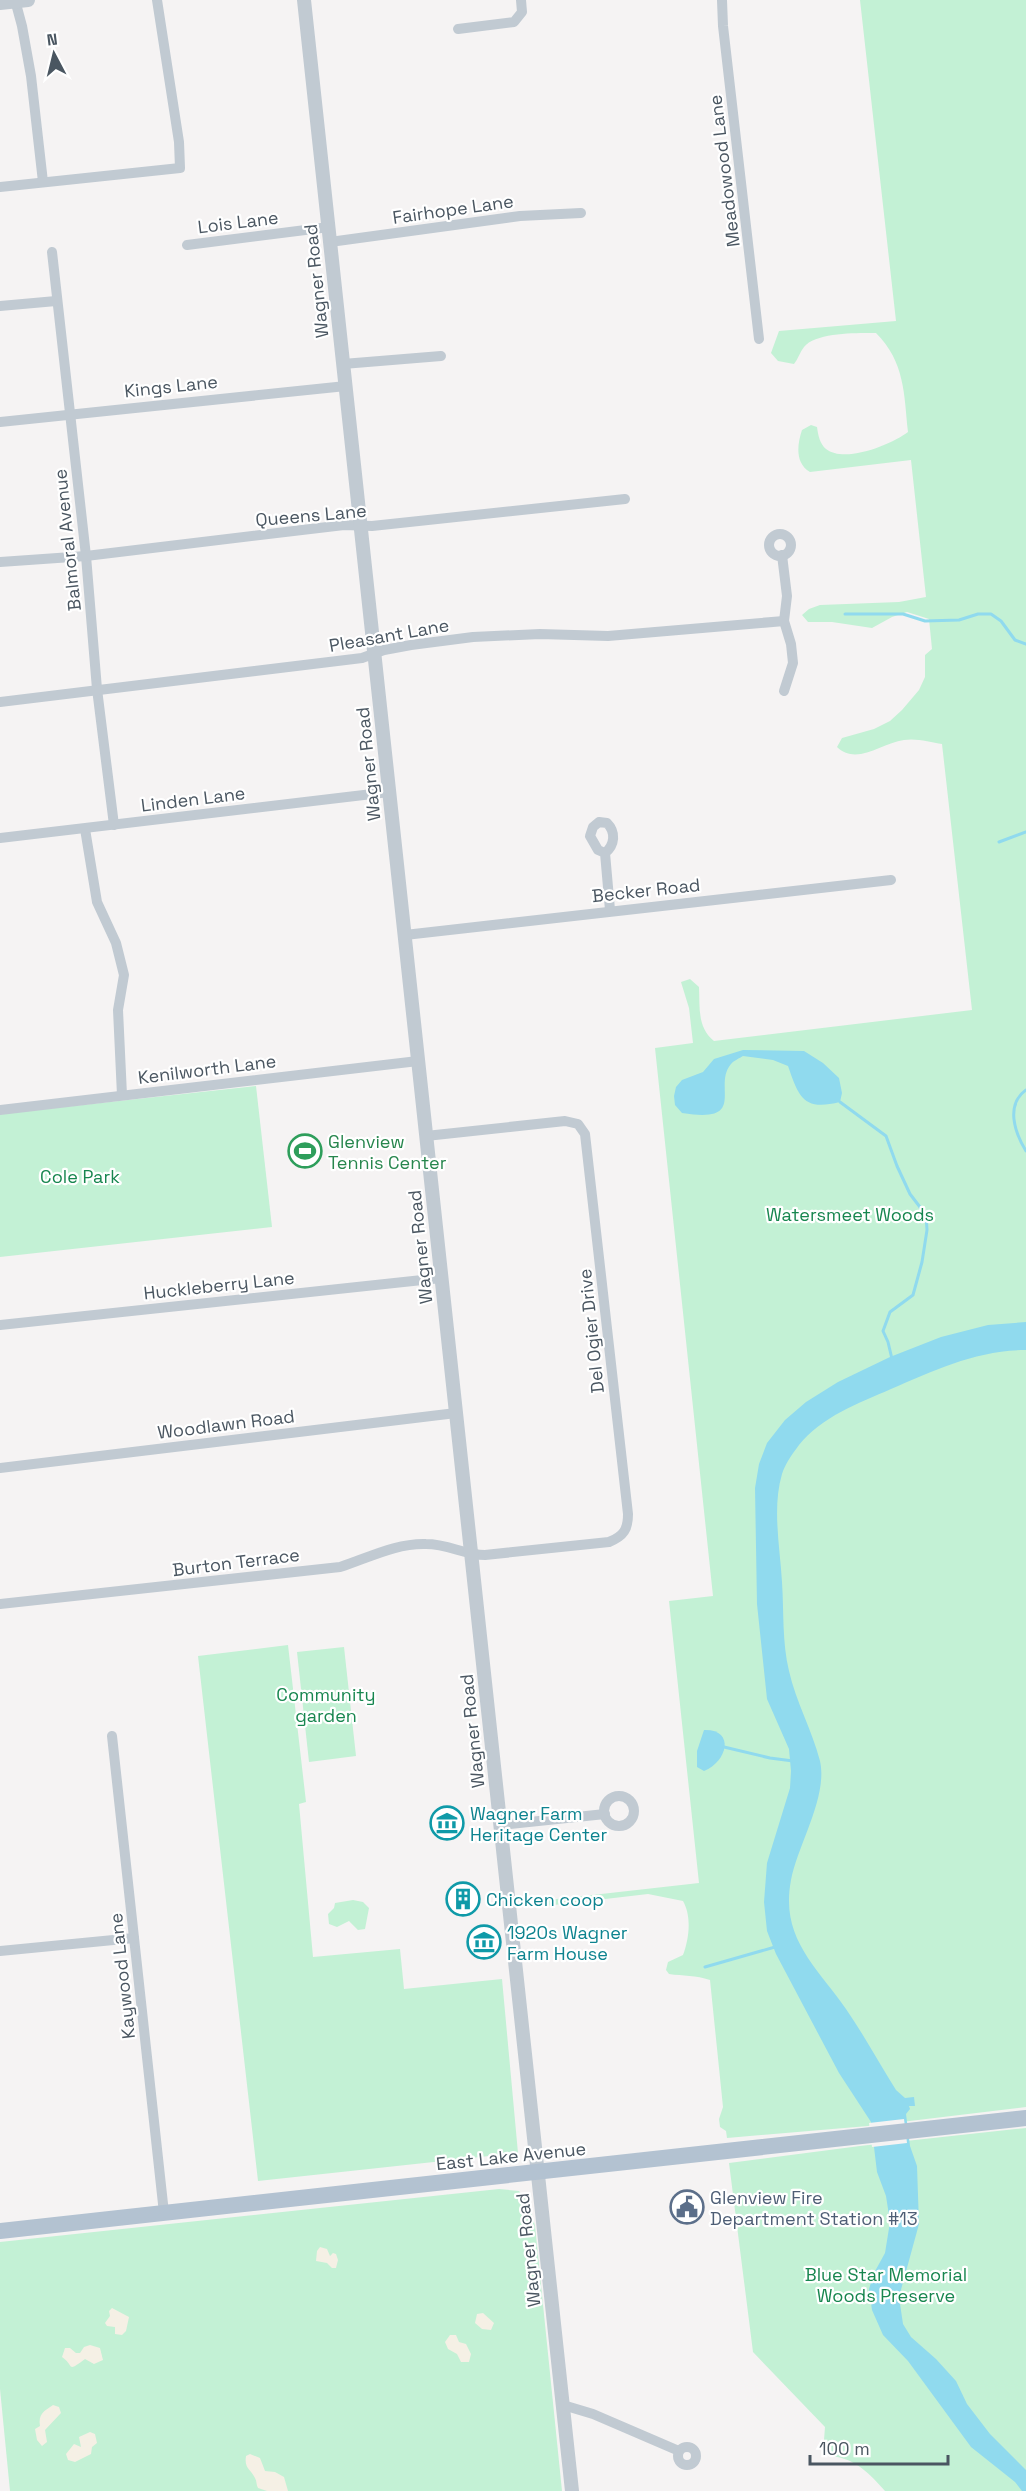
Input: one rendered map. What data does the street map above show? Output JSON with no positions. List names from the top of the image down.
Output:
{
  "streets": {
    "main road": ["East Lake Avenue"],
    "street": [
      "Meadowood Lane",
      "Fairhope Lane",
      "Lois Lane",
      "Wagner Road",
      "Kings Lane",
      "Queens Lane",
      "Balmoral Avenue",
      "Pleasant Lane",
      "Linden Lane",
      "Becker Road",
      "Kenilworth Lane",
      "Huckleberry Lane",
      "Del Ogier Drive",
      "Woodlawn Road",
      "Burton Terrace",
      "Kaywood Lane"
    ]
  },
  "crossings": [
    ["Fairhope Lane", "Wagner Road"],
    ["Lois Lane", "Wagner Road"],
    ["Wagner Road", "Kings Lane"],
    ["Wagner Road", "Queens Lane"],
    ["Wagner Road", "Pleasant Lane"],
    ["Wagner Road", "Linden Lane"],
    ["Wagner Road", "Becker Road"],
    ["Wagner Road", "Kenilworth Lane"],
    ["Wagner Road", "Huckleberry Lane"],
    ["Wagner Road", "Del Ogier Drive"],
    ["Wagner Road", "Woodlawn Road"],
    ["Wagner Road", "Burton Terrace"],
    ["Wagner Road", "East Lake Avenue"],
    ["Kings Lane", "Balmoral Avenue"],
    ["Queens Lane", "Balmoral Avenue"],
    ["Balmoral Avenue", "Pleasant Lane"],
    ["Balmoral Avenue", "Linden Lane"],
    ["Del Ogier Drive", "Burton Terrace"],
    ["Kaywood Lane", "East Lake Avenue"]
  ],
  "parks": [
    "Cole Park",
    "Watersmeet Woods",
    "Community garden",
    "Blue Star Memorial Woods Preserve"
  ],
  "places": {
    "sports": ["Glenview Tennis Center"],
    "museum": ["Wagner Farm Heritage Center", "1920s Wagner Farm House"],
    "building": ["Chicken coop"],
    "public building": ["Glenview Fire Department Station #13"]
  },
  "scale_bar": "100 m",
  "north": "top"
}
